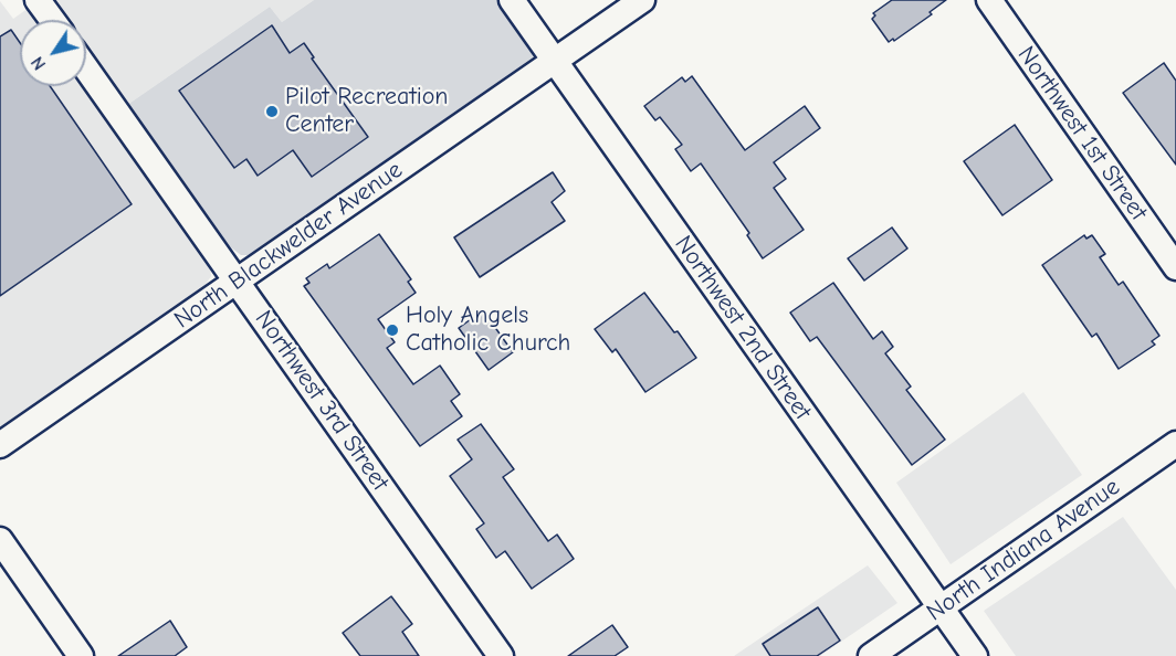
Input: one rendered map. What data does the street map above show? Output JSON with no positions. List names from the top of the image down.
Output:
{
  "streets": {
    "street": [
      "Northwest 1st Street",
      "North Blackwelder Avenue",
      "Northwest 2nd Street",
      "Northwest 3rd Street",
      "North Indiana Avenue"
    ]
  },
  "crossings": [
    ["North Blackwelder Avenue", "Northwest 2nd Street"],
    ["North Blackwelder Avenue", "Northwest 3rd Street"],
    ["Northwest 2nd Street", "North Indiana Avenue"]
  ],
  "places": ["Pilot Recreation Center", "Holy Angels Catholic Church"],
  "north": "bottom left"
}
